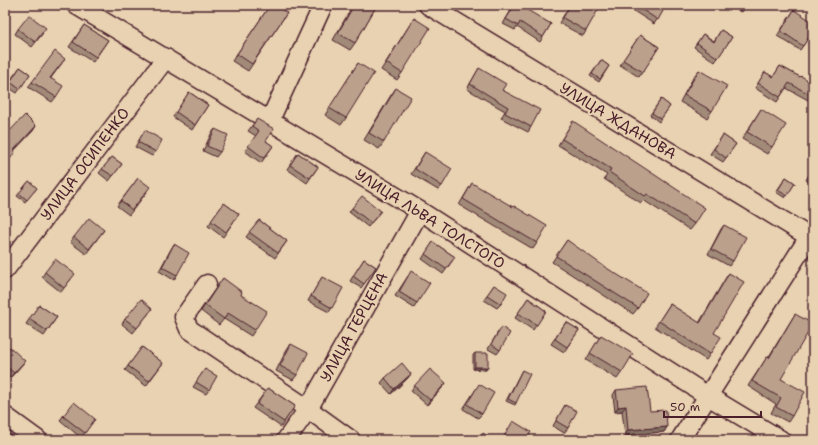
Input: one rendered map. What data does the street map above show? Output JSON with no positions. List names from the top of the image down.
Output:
{
  "streets": {
    "street": [
      "УЛИЦА ЖДАНОВА",
      "УЛИЦА ОСИПЕНКО",
      "УЛИЦА ЛЬВА ТОЛСТОГО",
      "УЛИЦА ГЕРЦЕНА"
    ]
  },
  "crossings": [
    ["УЛИЦА ЖДАНОВА", "УЛИЦА ЛЬВА ТОЛСТОГО"],
    ["УЛИЦА ОСИПЕНКО", "УЛИЦА ЛЬВА ТОЛСТОГО"],
    ["УЛИЦА ЛЬВА ТОЛСТОГО", "УЛИЦА ГЕРЦЕНА"]
  ],
  "scale_bar": "50 m"
}
